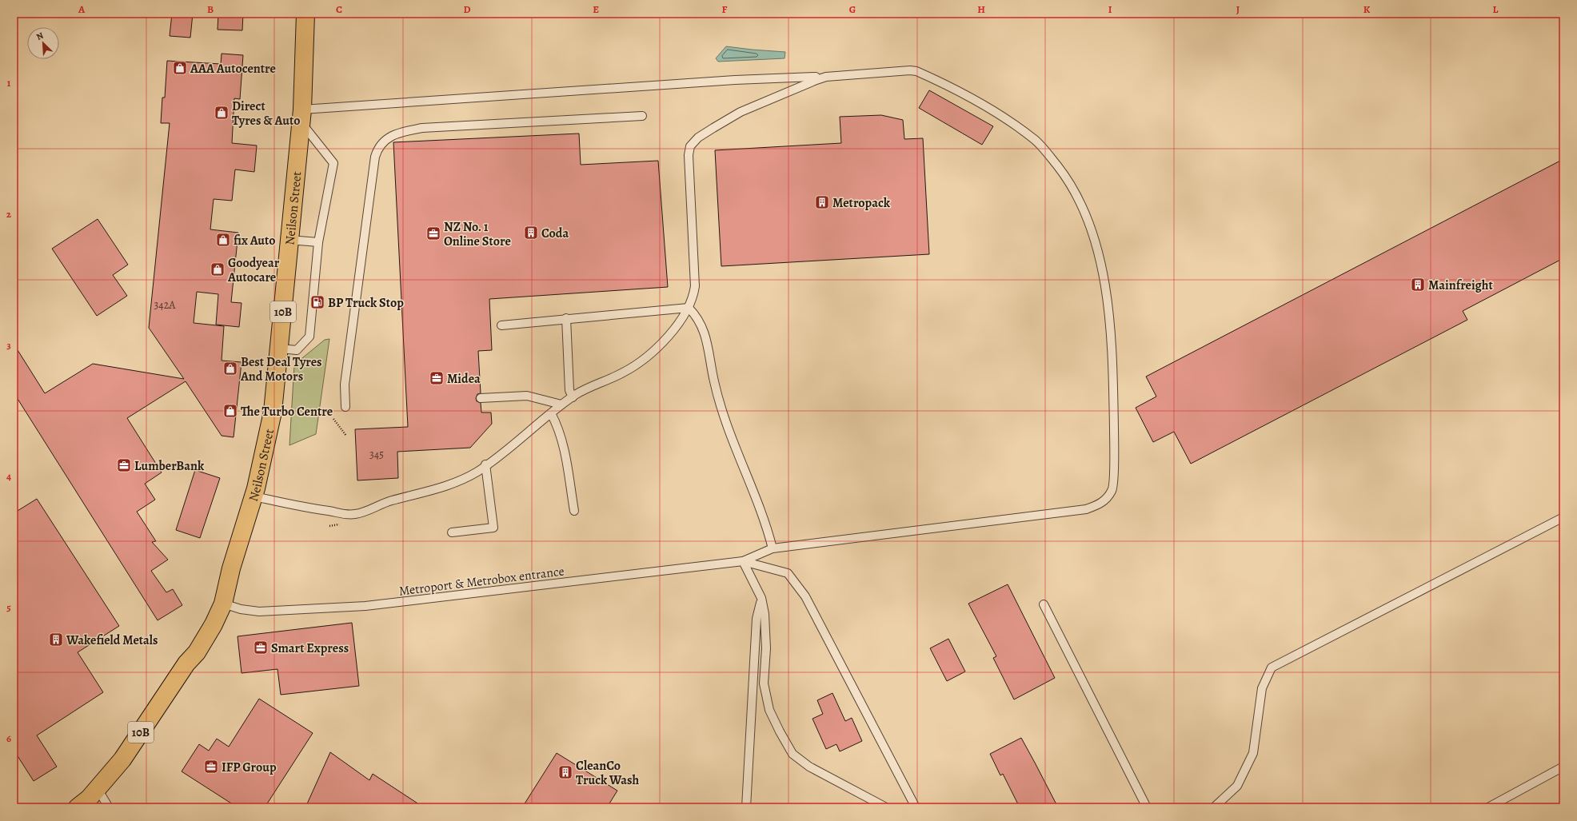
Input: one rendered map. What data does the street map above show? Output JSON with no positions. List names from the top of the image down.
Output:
{
  "streets": {
    "main road": ["Neilson Street", "10B"],
    "lane": ["Metroport & Metrobox entrance"]
  },
  "crossings": [
    ["Neilson Street", "Metroport & Metrobox entrance"]
  ],
  "places": {
    "shop": [
      "AAA Autocentre",
      "Direct Tyres & Auto",
      "fix Auto",
      "Goodyear Autocare",
      "Best Deal Tyres And Motors",
      "The Turbo Centre"
    ],
    "building": [
      "Metropack",
      "Coda",
      "Mainfreight",
      "Wakefield Metals",
      "CleanCo Truck Wash"
    ],
    "office": [
      "NZ No. 1 Online Store",
      "Midea",
      "LumberBank",
      "Smart Express",
      "IFP Group"
    ],
    "fuel station": ["BP Truck Stop"]
  },
  "house_numbers": ["342A", "345"],
  "north": "top left",
  "grid": {
    "columns": [
      "A",
      "B",
      "C",
      "D",
      "E",
      "F",
      "G",
      "H",
      "I",
      "J",
      "K",
      "L"
    ],
    "rows": [
      "1",
      "2",
      "3",
      "4",
      "5",
      "6"
    ]
  }
}
